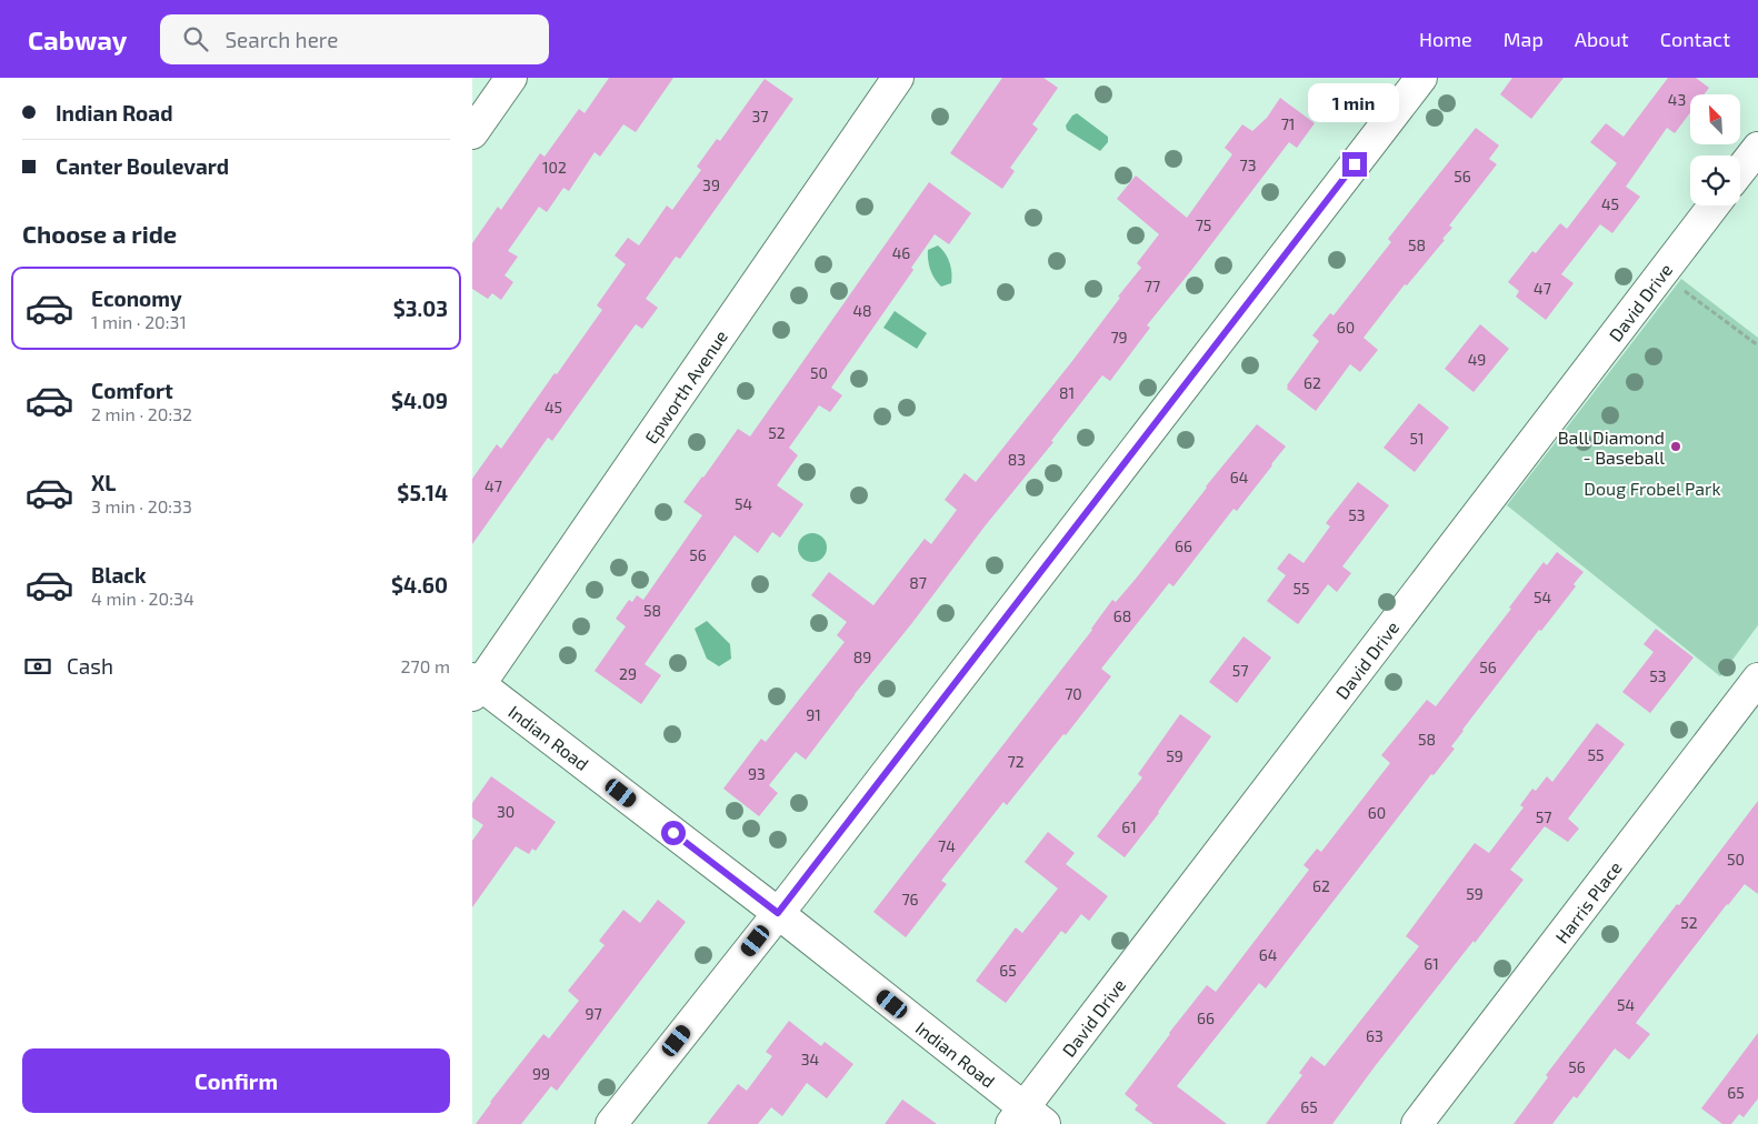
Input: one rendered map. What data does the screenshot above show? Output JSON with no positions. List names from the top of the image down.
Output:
{
  "streets": {
    "street": [
      "David Drive",
      "Epworth Avenue",
      "Indian Road",
      "Harris Place"
    ]
  },
  "crossings": [
    ["David Drive", "Indian Road"],
    ["Epworth Avenue", "Indian Road"]
  ],
  "parks": ["Doug Frobel Park"],
  "places": ["Ball Diamond - Baseball"],
  "house_numbers": [
    "43",
    "37",
    "71",
    "73",
    "102",
    "56",
    "39",
    "45",
    "75",
    "58",
    "46",
    "77",
    "47",
    "48",
    "60",
    "79",
    "49",
    "50",
    "62",
    "81",
    "45",
    "52",
    "51",
    "83",
    "64",
    "47",
    "54",
    "53",
    "66",
    "56",
    "87",
    "55",
    "54",
    "58",
    "68",
    "89",
    "56",
    "57",
    "29",
    "53",
    "70",
    "91",
    "58",
    "55",
    "59",
    "72",
    "93",
    "30",
    "60",
    "57",
    "61",
    "74",
    "50",
    "62",
    "59",
    "76",
    "52",
    "64",
    "61",
    "65",
    "54",
    "97",
    "66",
    "63",
    "34",
    "56",
    "99",
    "65",
    "65"
  ],
  "north": "top left",
  "page": {
    "header": "Cabway",
    "search": "Search here",
    "nav": [
      "Home",
      "Map",
      "About",
      "Contact"
    ],
    "banner": ["Indian Road", "Canter Boulevard"],
    "bubble": "1 min",
    "heading": "Choose a ride",
    "list": [
      {
        "name": "Economy",
        "note": "1 min · 20:31",
        "value": "$3.03"
      },
      {
        "name": "Comfort",
        "note": "2 min · 20:32",
        "value": "$4.09"
      },
      {
        "name": "XL",
        "note": "3 min · 20:33",
        "value": "$5.14"
      },
      {
        "name": "Black",
        "note": "4 min · 20:34",
        "value": "$4.60"
      }
    ],
    "pay": ["Cash", "270 m"],
    "buttons": "Confirm"
  }
}
